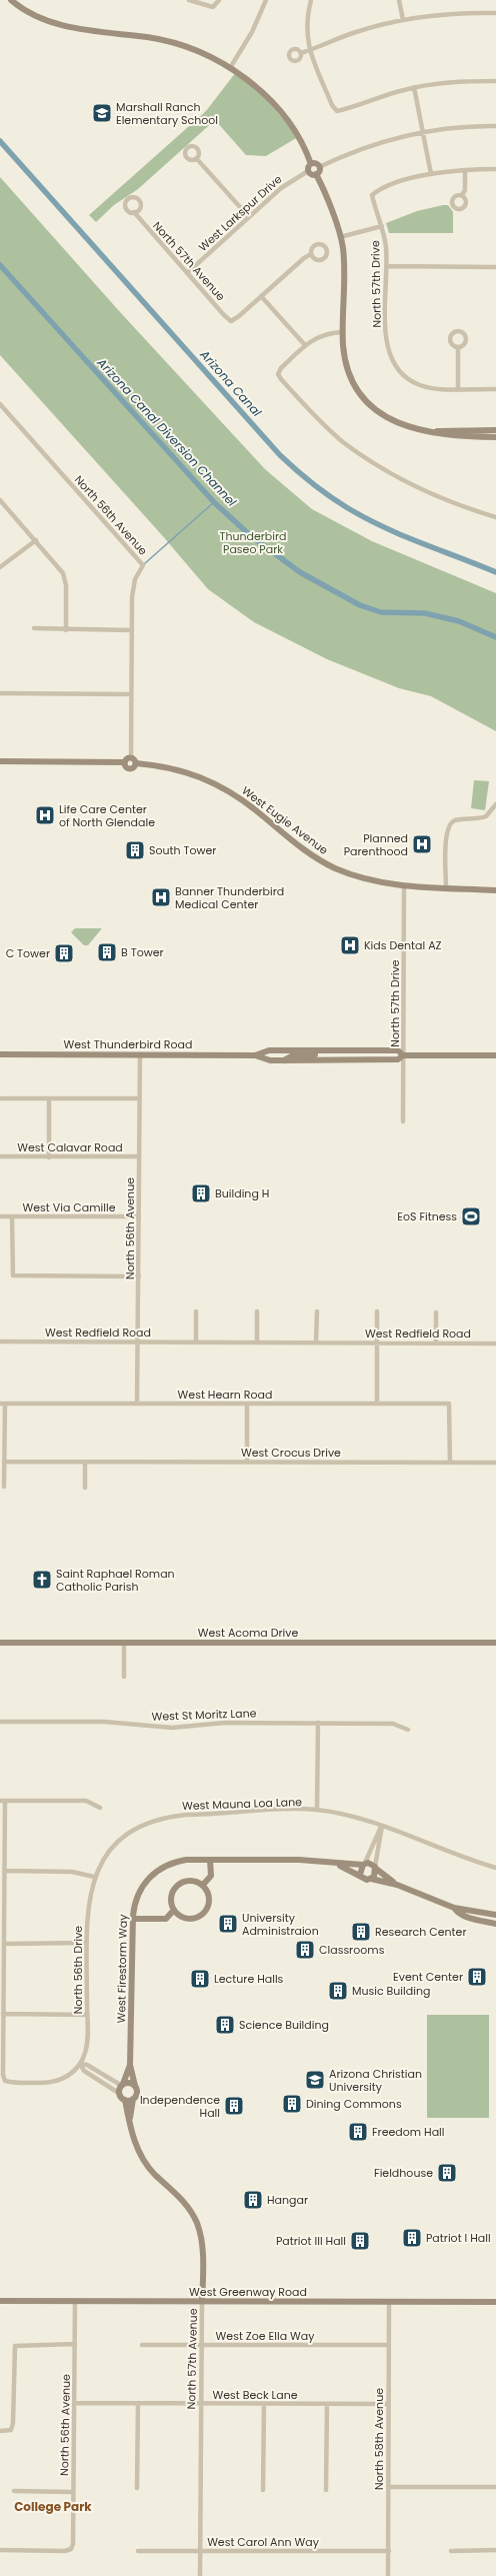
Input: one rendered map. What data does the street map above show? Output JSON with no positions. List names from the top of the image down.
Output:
{
  "streets": {
    "street": [
      "West Larkspur Drive",
      "North 57th Avenue",
      "North 57th Drive",
      "North 56th Avenue",
      "West Eugie Avenue",
      "West Thunderbird Road",
      "West Calavar Road",
      "West Via Camille",
      "West Redfield Road",
      "West Hearn Road",
      "West Crocus Drive",
      "West Acoma Drive",
      "West St Moritz Lane",
      "West Mauna Loa Lane",
      "West Firestorm Way",
      "North 56th Drive",
      "West Greenway Road",
      "West Zoe Ella Way",
      "West Beck Lane",
      "North 58th Avenue",
      "West Carol Ann Way"
    ]
  },
  "crossings": [
    ["West Larkspur Drive", "North 57th Avenue"],
    ["North 57th Avenue", "West Firestorm Way"],
    ["North 57th Avenue", "West Greenway Road"],
    ["North 57th Avenue", "West Zoe Ella Way"],
    ["North 57th Avenue", "West Beck Lane"],
    ["North 57th Avenue", "West Carol Ann Way"],
    ["North 57th Drive", "West Eugie Avenue"],
    ["North 57th Drive", "West Thunderbird Road"],
    ["North 56th Avenue", "West Thunderbird Road"],
    ["North 56th Avenue", "West Calavar Road"],
    ["North 56th Avenue", "West Via Camille"],
    ["North 56th Avenue", "West Redfield Road"],
    ["North 56th Avenue", "West Hearn Road"],
    ["North 56th Avenue", "West Greenway Road"],
    ["North 56th Avenue", "West Beck Lane"],
    ["West Hearn Road", "West Crocus Drive"],
    ["West Mauna Loa Lane", "North 56th Drive"],
    ["West Greenway Road", "North 58th Avenue"],
    ["West Zoe Ella Way", "North 58th Avenue"],
    ["West Beck Lane", "North 58th Avenue"],
    ["North 58th Avenue", "West Carol Ann Way"]
  ],
  "districts": ["College Park"],
  "water": ["Arizona Canal", "Arizona Canal Diversion Channel"],
  "parks": ["Thunderbird Paseo Park"],
  "places": {
    "school or university": ["Marshall Ranch Elementary School", "Arizona Christian University"],
    "hospital": [
      "Life Care Center of North Glendale",
      "Planned Parenthood",
      "Banner Thunderbird Medical Center",
      "Kids Dental AZ"
    ],
    "building": [
      "South Tower",
      "B Tower",
      "C Tower",
      "Building H",
      "University Administraion",
      "Research Center",
      "Classrooms",
      "Event Center",
      "Lecture Halls",
      "Music Building",
      "Science Building",
      "Dining Commons",
      "Independence Hall",
      "Freedom Hall",
      "Fieldhouse",
      "Hangar",
      "Patriot I Hall",
      "Patriot III Hall"
    ],
    "sports": ["EoS Fitness"],
    "church": ["Saint Raphael Roman Catholic Parish"]
  }
}
